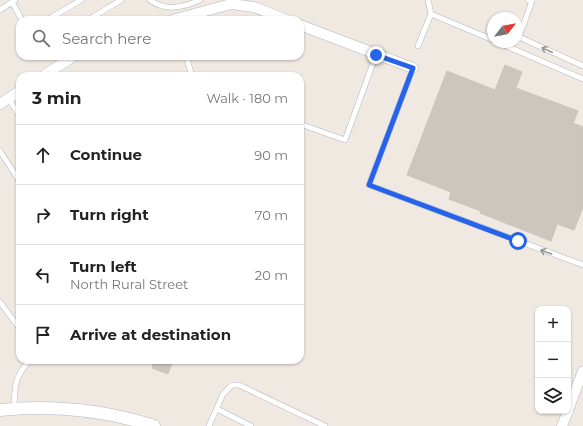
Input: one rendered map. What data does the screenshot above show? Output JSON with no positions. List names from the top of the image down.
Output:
{
  "north": "top right",
  "page": {
    "search": "Search here",
    "heading": ["3 min", "Walk · 180 m"],
    "list": [
      ["Continue", "90 m"],
      ["Turn right", "70 m"],
      ["Turn left", "North Rural Street", "20 m"],
      "Arrive at destination"
    ],
    "map_buttons": ["+", "−"]
  }
}
